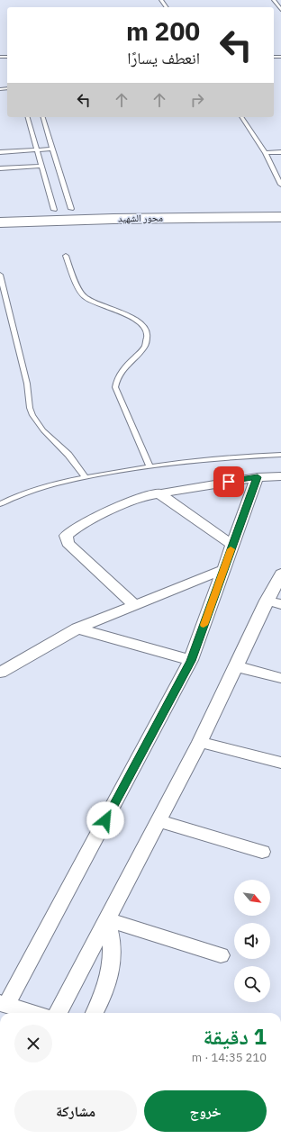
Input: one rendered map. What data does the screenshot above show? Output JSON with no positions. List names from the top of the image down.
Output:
{
  "streets": {
    "main road": ["محور الشهيد"]
  },
  "north": "bottom right",
  "page": {
    "turn": ["200 m", "انعطف يسارًا"],
    "heading": ["1 دقيقة", "210 m · 14:35"],
    "buttons": ["خروج", "مشاركة"]
  }
}
